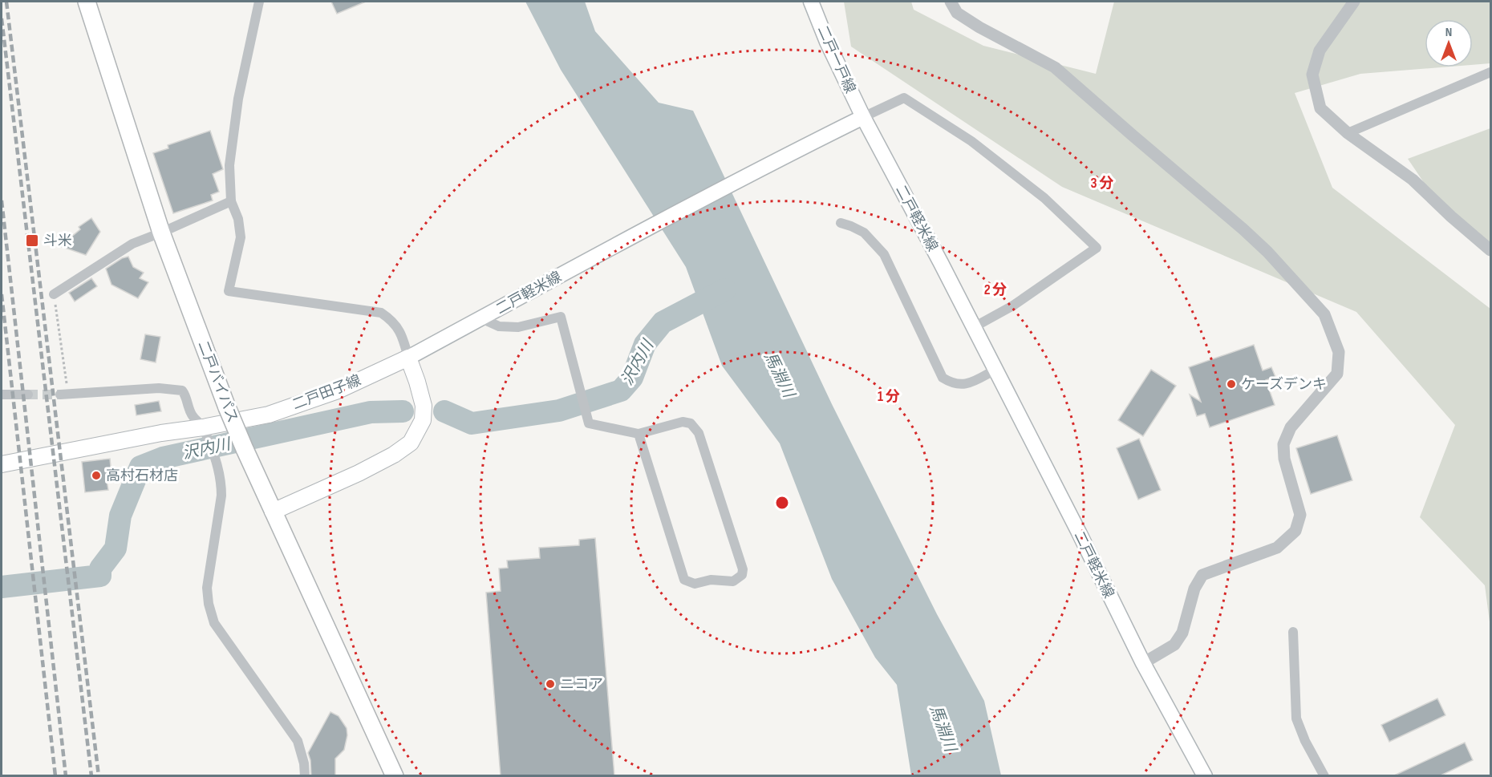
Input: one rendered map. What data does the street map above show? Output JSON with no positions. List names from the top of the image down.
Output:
{
  "streets": {
    "highway": ["二戸バイパス"],
    "main road": ["二戸一戸線", "二戸軽米線", "二戸田子線"]
  },
  "crossings": [
    ["二戸一戸線", "二戸軽米線"],
    ["二戸軽米線", "二戸田子線"]
  ],
  "water": ["沢内川", "馬淵川"],
  "places": {
    "transit": ["斗米"],
    "other": ["ケーズデンキ", "高村石材店", "ニコア"]
  },
  "north": "top",
  "rings": ["3 分", "2 分", "1 分"]
}
